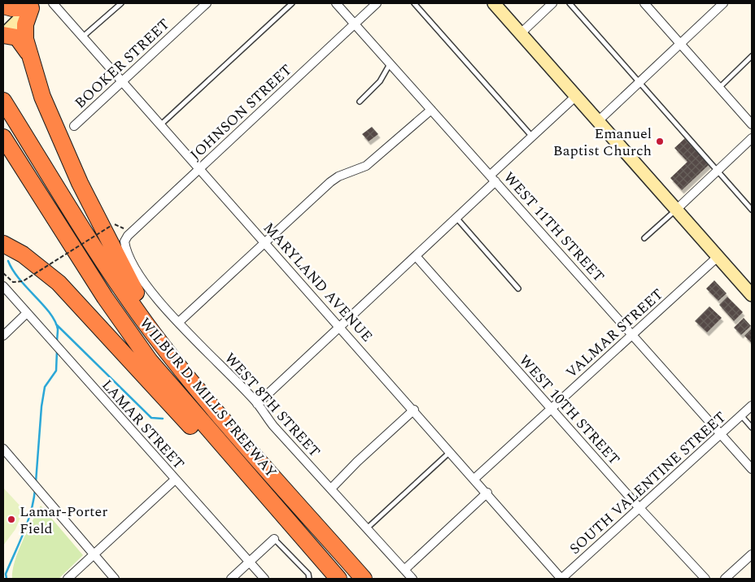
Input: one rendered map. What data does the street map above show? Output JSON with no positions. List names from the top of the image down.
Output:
{
  "streets": {
    "highway": ["WILBUR D. MILLS FREEWAY"],
    "street": [
      "BOOKER STREET",
      "JOHNSON STREET",
      "WEST 11TH STREET",
      "MARYLAND AVENUE",
      "VALMAR STREET",
      "WEST 8TH STREET",
      "WEST 10TH STREET",
      "LAMAR STREET",
      "SOUTH VALENTINE STREET"
    ]
  },
  "crossings": [
    ["BOOKER STREET", "MARYLAND AVENUE"],
    ["JOHNSON STREET", "WEST 11TH STREET"],
    ["JOHNSON STREET", "MARYLAND AVENUE"],
    ["JOHNSON STREET", "WEST 8TH STREET"],
    ["WEST 11TH STREET", "VALMAR STREET"],
    ["WEST 11TH STREET", "SOUTH VALENTINE STREET"],
    ["MARYLAND AVENUE", "VALMAR STREET"],
    ["MARYLAND AVENUE", "SOUTH VALENTINE STREET"],
    ["VALMAR STREET", "WEST 10TH STREET"],
    ["WEST 10TH STREET", "SOUTH VALENTINE STREET"]
  ],
  "places": ["Emanuel Baptist Church", "Lamar-Porter Field"]
}
